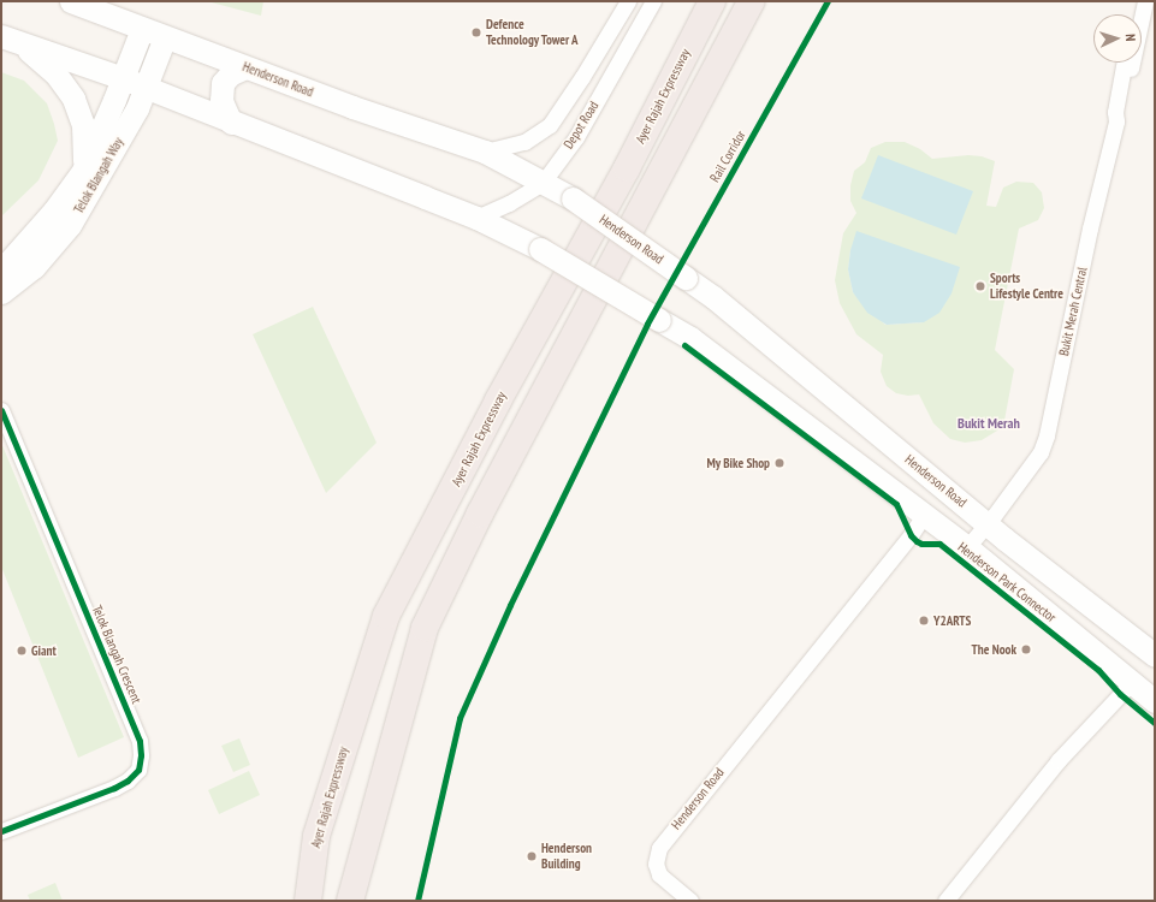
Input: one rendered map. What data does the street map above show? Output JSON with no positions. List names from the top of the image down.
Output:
{
  "streets": {
    "highway": ["Ayer Rajah Expressway"],
    "main road": ["Henderson Road", "Telok Blangah Way"],
    "street": ["Depot Road", "Bukit Merah Central", "Telok Blangah Crescent"],
    "cycle path": ["Rail Corridor", "Henderson Park Connector"]
  },
  "crossings": [
    ["Henderson Road", "Depot Road"],
    ["Henderson Road", "Telok Blangah Way"],
    ["Henderson Road", "Bukit Merah Central"]
  ],
  "districts": ["Bukit Merah"],
  "places": [
    "Defence Technology Tower A",
    "Sports Lifestyle Centre",
    "My Bike Shop",
    "Y2ARTS",
    "The Nook",
    "Giant",
    "Henderson Building"
  ],
  "north": "right"
}
